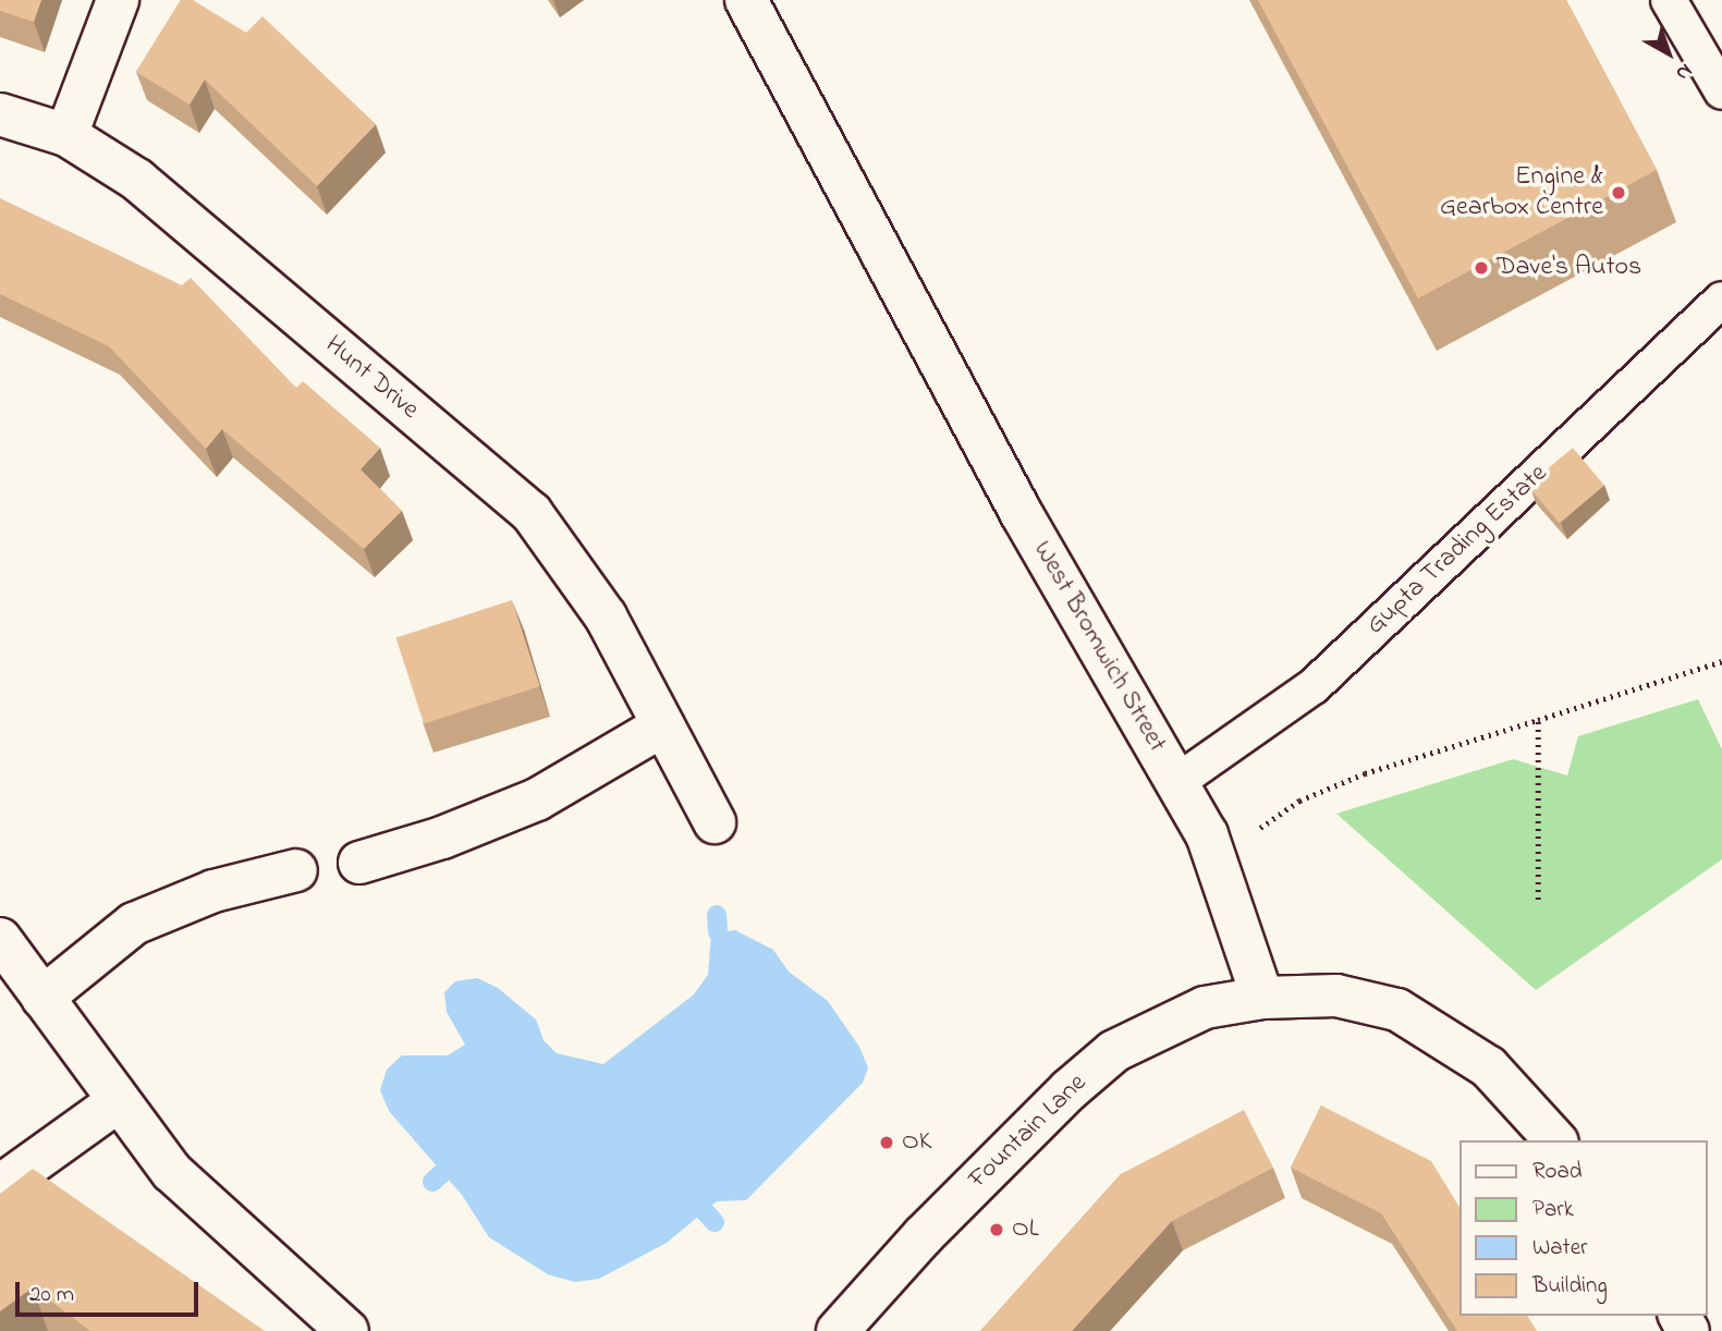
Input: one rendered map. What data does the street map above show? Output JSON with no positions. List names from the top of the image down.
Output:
{
  "streets": {
    "street": ["Hunt Drive", "West Bromwich Street", "Fountain Lane"],
    "lane": ["Gupta Trading Estate"]
  },
  "crossings": [
    ["Gupta Trading Estate", "West Bromwich Street"],
    ["West Bromwich Street", "Fountain Lane"]
  ],
  "places": [
    "Engine & Gearbox Centre",
    "Dave's Autos",
    "OK",
    "OL"
  ],
  "legend": [
    "Road",
    "Park",
    "Water",
    "Building"
  ],
  "scale_bar": "20 m",
  "north": "bottom right"
}
